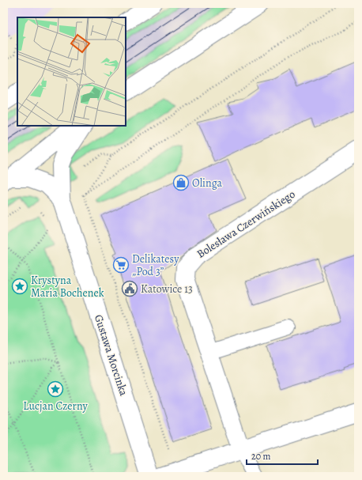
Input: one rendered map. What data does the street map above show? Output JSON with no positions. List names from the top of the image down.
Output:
{
  "streets": {
    "street": ["Bolesława Czerwińskiego", "Gustawa Morcinka"]
  },
  "places": {
    "shop": ["Olinga"],
    "supermarket": ["Delikatesy „Pod 3”"],
    "place": ["Krystyna Maria Bochenek", "Lucjan Czerny"],
    "public building": ["Katowice 13"]
  },
  "scale_bar": "20 m"
}
